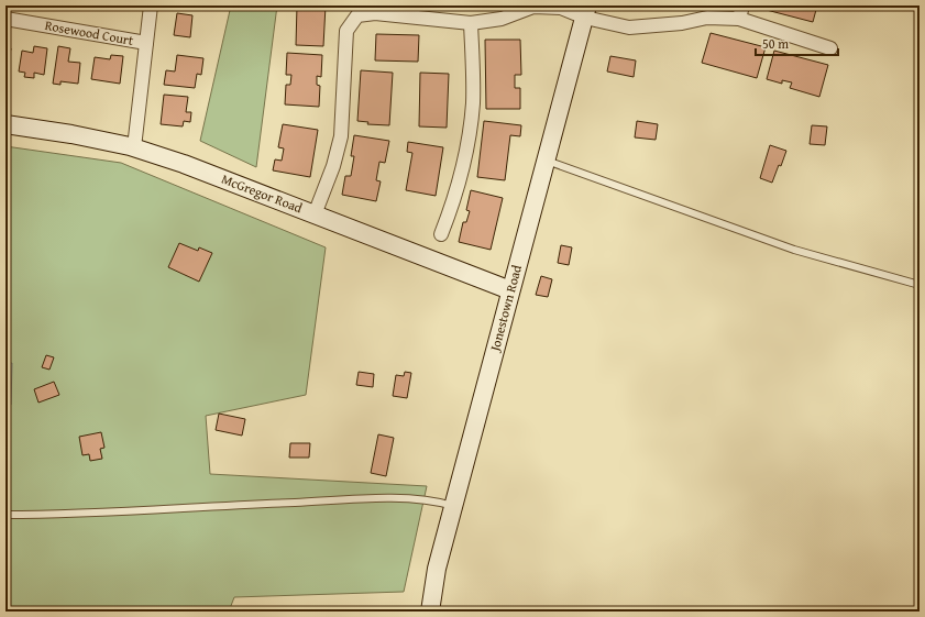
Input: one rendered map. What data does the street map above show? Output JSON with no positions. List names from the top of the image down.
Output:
{
  "streets": {
    "main road": ["McGregor Road", "Jonestown Road"],
    "street": ["Rosewood Court"]
  },
  "crossings": [
    ["McGregor Road", "Jonestown Road"]
  ],
  "scale_bar": "50 m"
}
